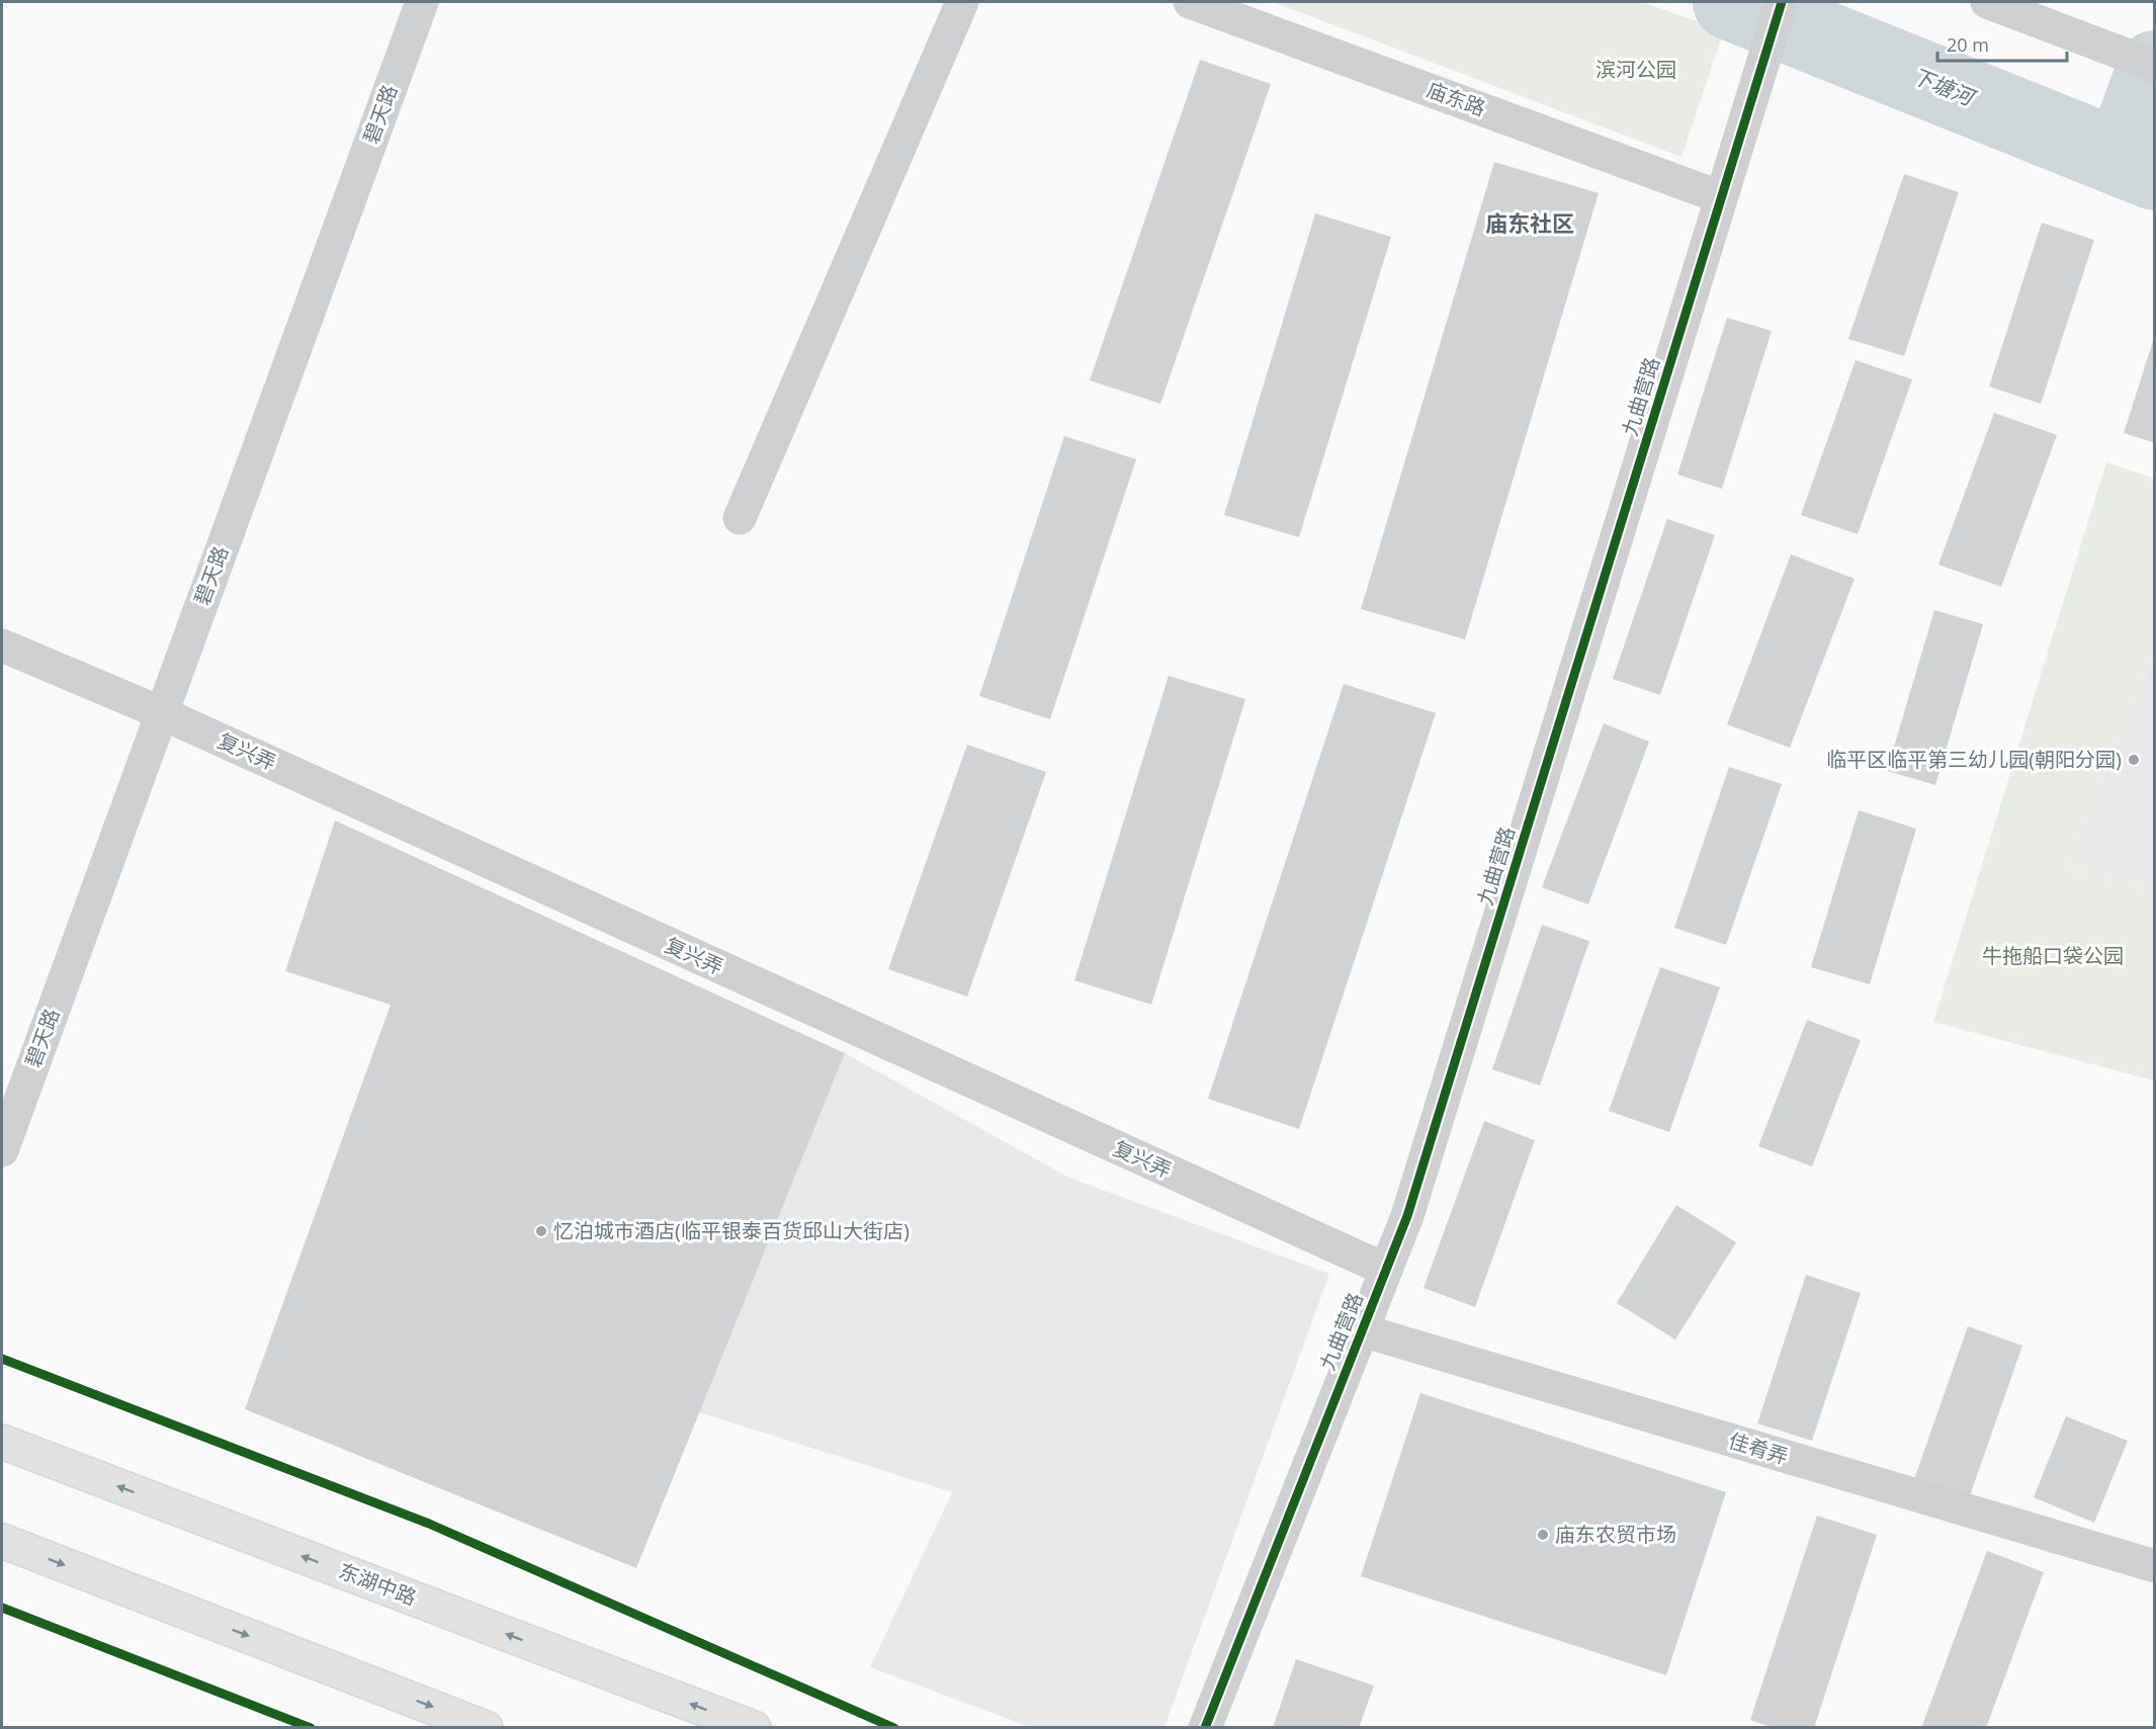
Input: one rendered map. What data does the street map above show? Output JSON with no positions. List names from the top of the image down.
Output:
{
  "streets": {
    "main road": ["东湖中路"],
    "street": [
      "庙东路",
      "碧天路",
      "九曲营路",
      "复兴弄",
      "佳肴弄"
    ]
  },
  "crossings": [
    ["庙东路", "九曲营路"],
    ["碧天路", "复兴弄"],
    ["九曲营路", "复兴弄"],
    ["九曲营路", "佳肴弄"]
  ],
  "districts": ["庙东社区"],
  "water": ["下塘河"],
  "parks": ["滨河公园", "牛拖船口袋公园"],
  "places": ["临平区临平第三幼儿园(朝阳分园)", "忆泊城市酒店(临平银泰百货邱山大街店)", "庙东农贸市场"],
  "scale_bar": "20 m"
}
